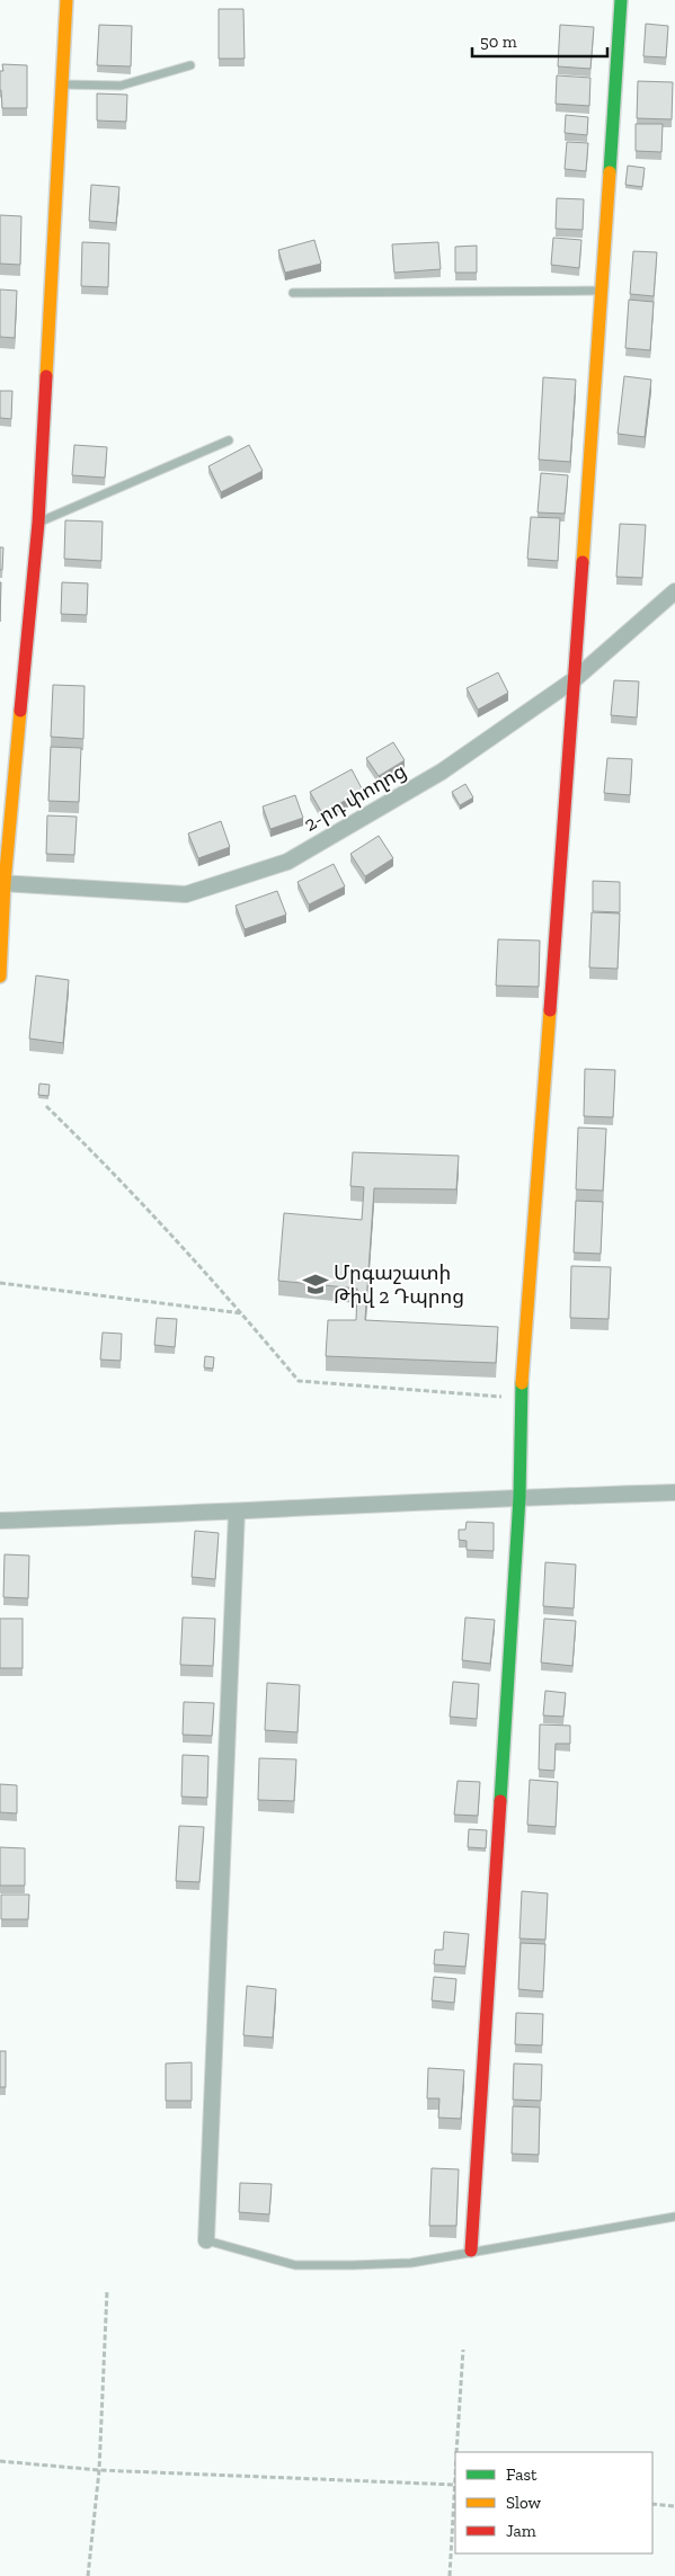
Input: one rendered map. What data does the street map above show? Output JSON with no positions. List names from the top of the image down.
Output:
{
  "streets": {
    "street": ["2-րդ փողոց"]
  },
  "places": {
    "school or university": ["Մրգաշատի Թիվ 2 Դպրոց"]
  },
  "legend": ["Fast", "Slow", "Jam"],
  "scale_bar": "50 m"
}
